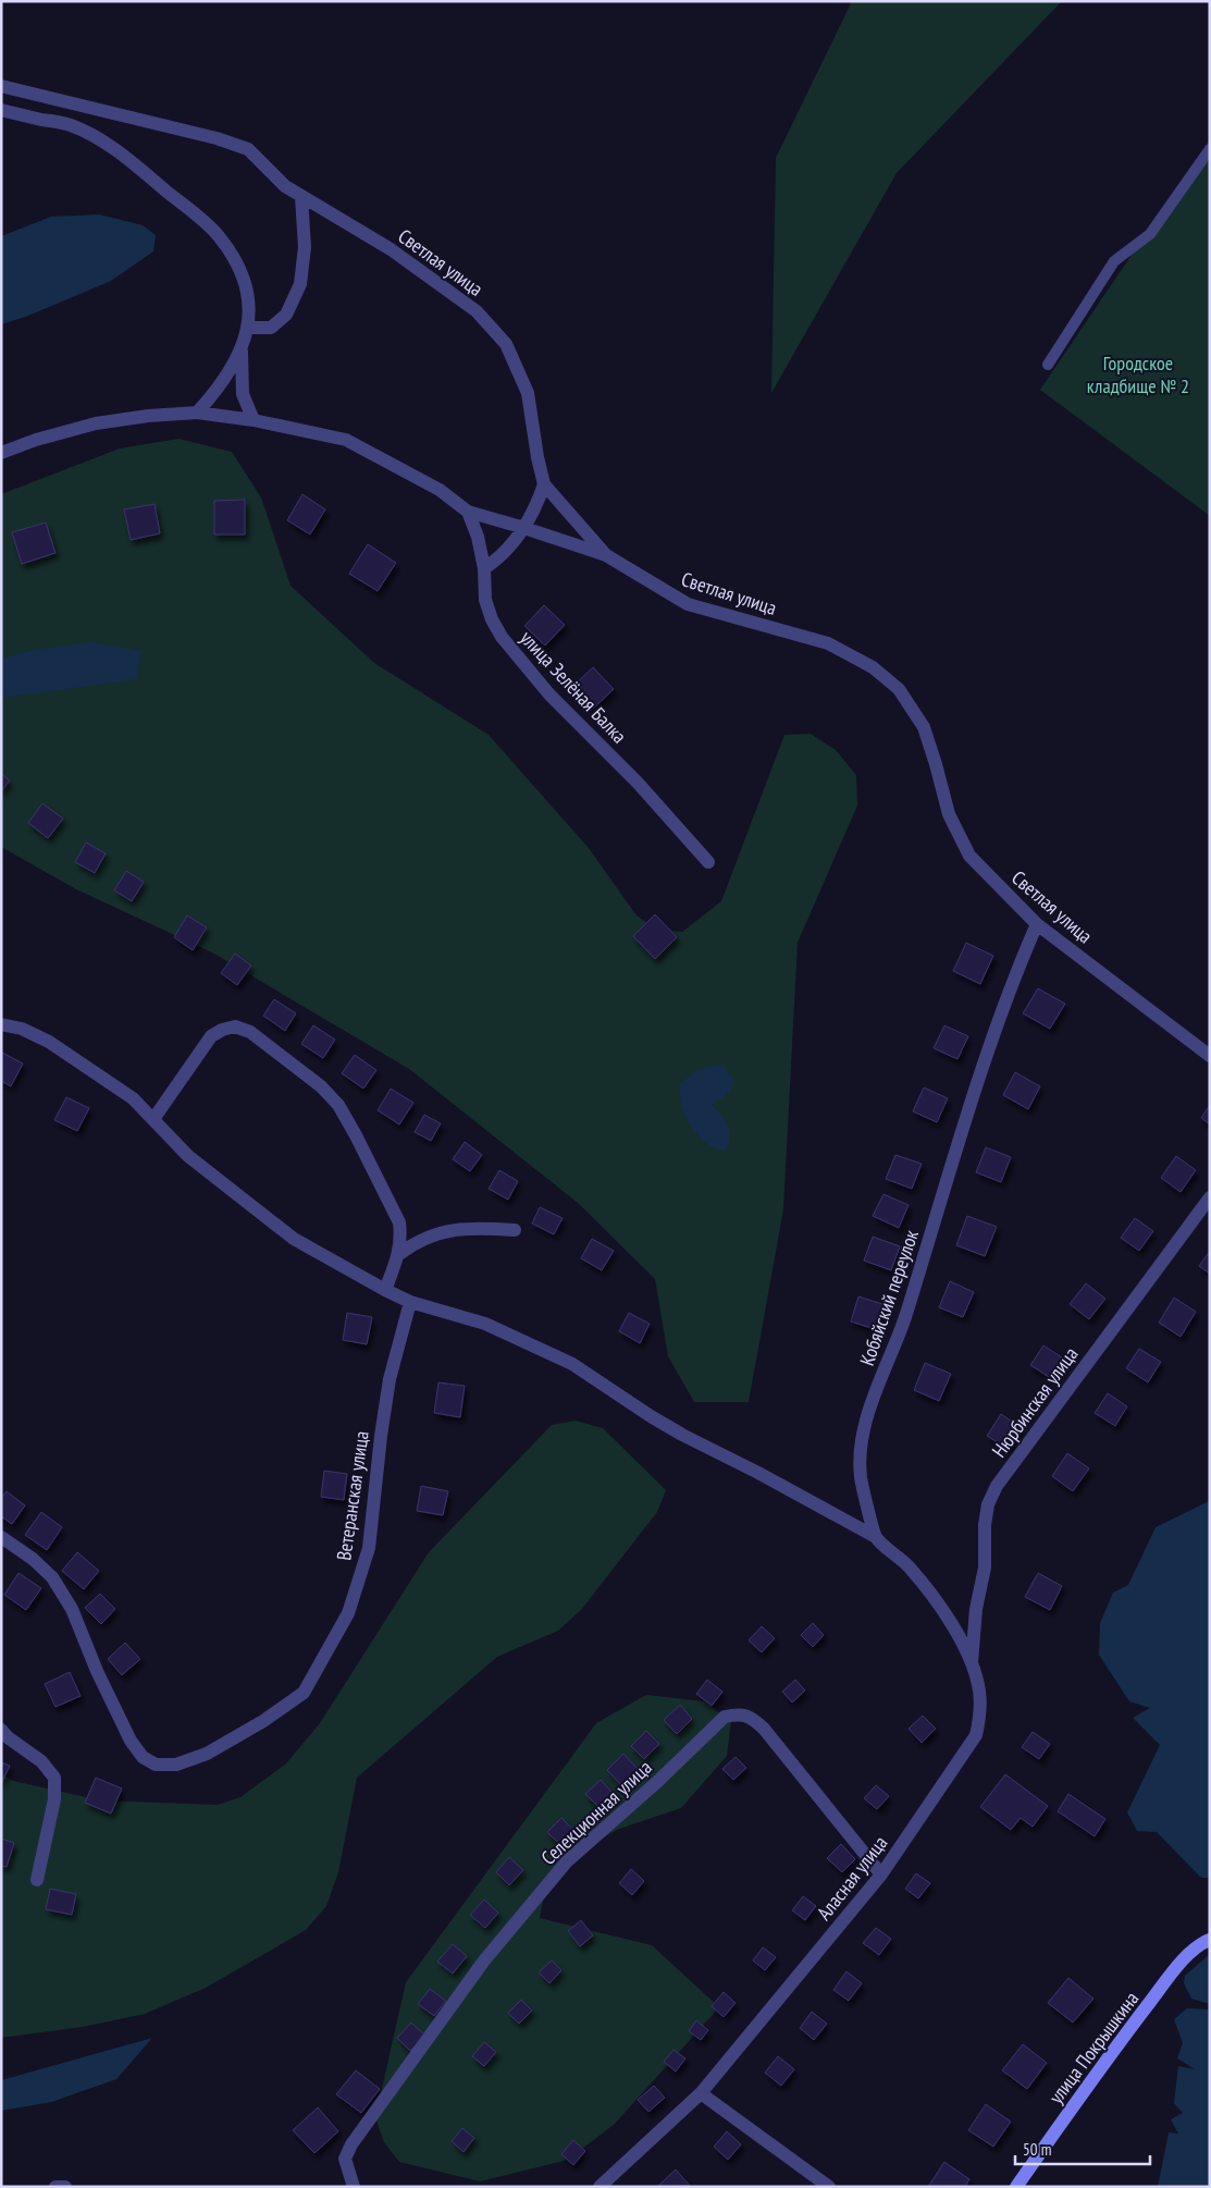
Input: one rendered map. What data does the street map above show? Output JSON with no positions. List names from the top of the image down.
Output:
{
  "streets": {
    "street": [
      "Светлая улица",
      "улица Зелёная Балка",
      "Кобяйский переулок",
      "Нюрбинская улица",
      "Ветеранская улица",
      "Селекционная улица",
      "Аласная улица",
      "улица Покрышкина"
    ]
  },
  "crossings": [
    ["Светлая улица", "Кобяйский переулок"],
    ["Нюрбинская улица", "Аласная улица"],
    ["Селекционная улица", "Аласная улица"]
  ],
  "parks": ["Городское кладбище № 2"],
  "scale_bar": "50 m"
}
